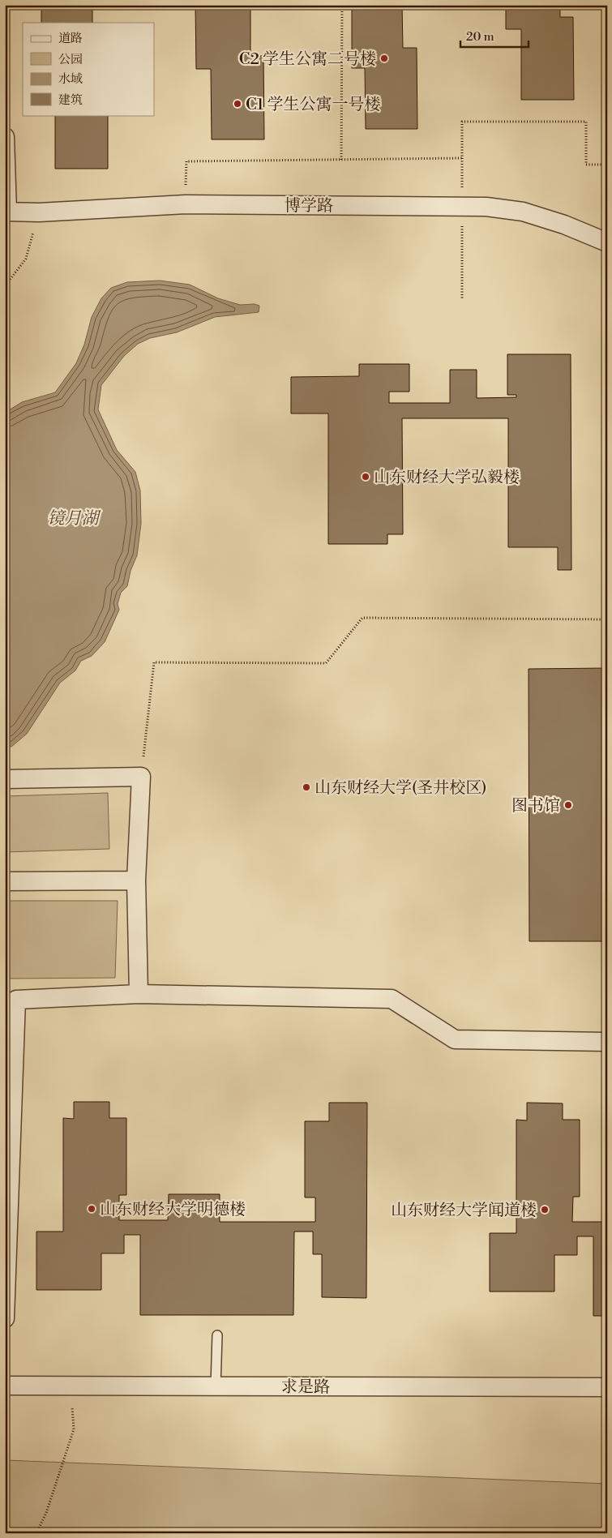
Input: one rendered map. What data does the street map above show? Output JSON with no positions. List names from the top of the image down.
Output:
{
  "streets": {
    "street": ["博学路", "求是路"]
  },
  "water": ["镜月湖"],
  "places": [
    "C2 学生公寓二号楼",
    "C1 学生公寓一号楼",
    "山东财经大学弘毅楼",
    "山东财经大学(圣井校区)",
    "图书馆",
    "山东财经大学明德楼",
    "山东财经大学闻道楼"
  ],
  "legend": [
    "道路",
    "公园",
    "水域",
    "建筑"
  ],
  "scale_bar": "20 m"
}
